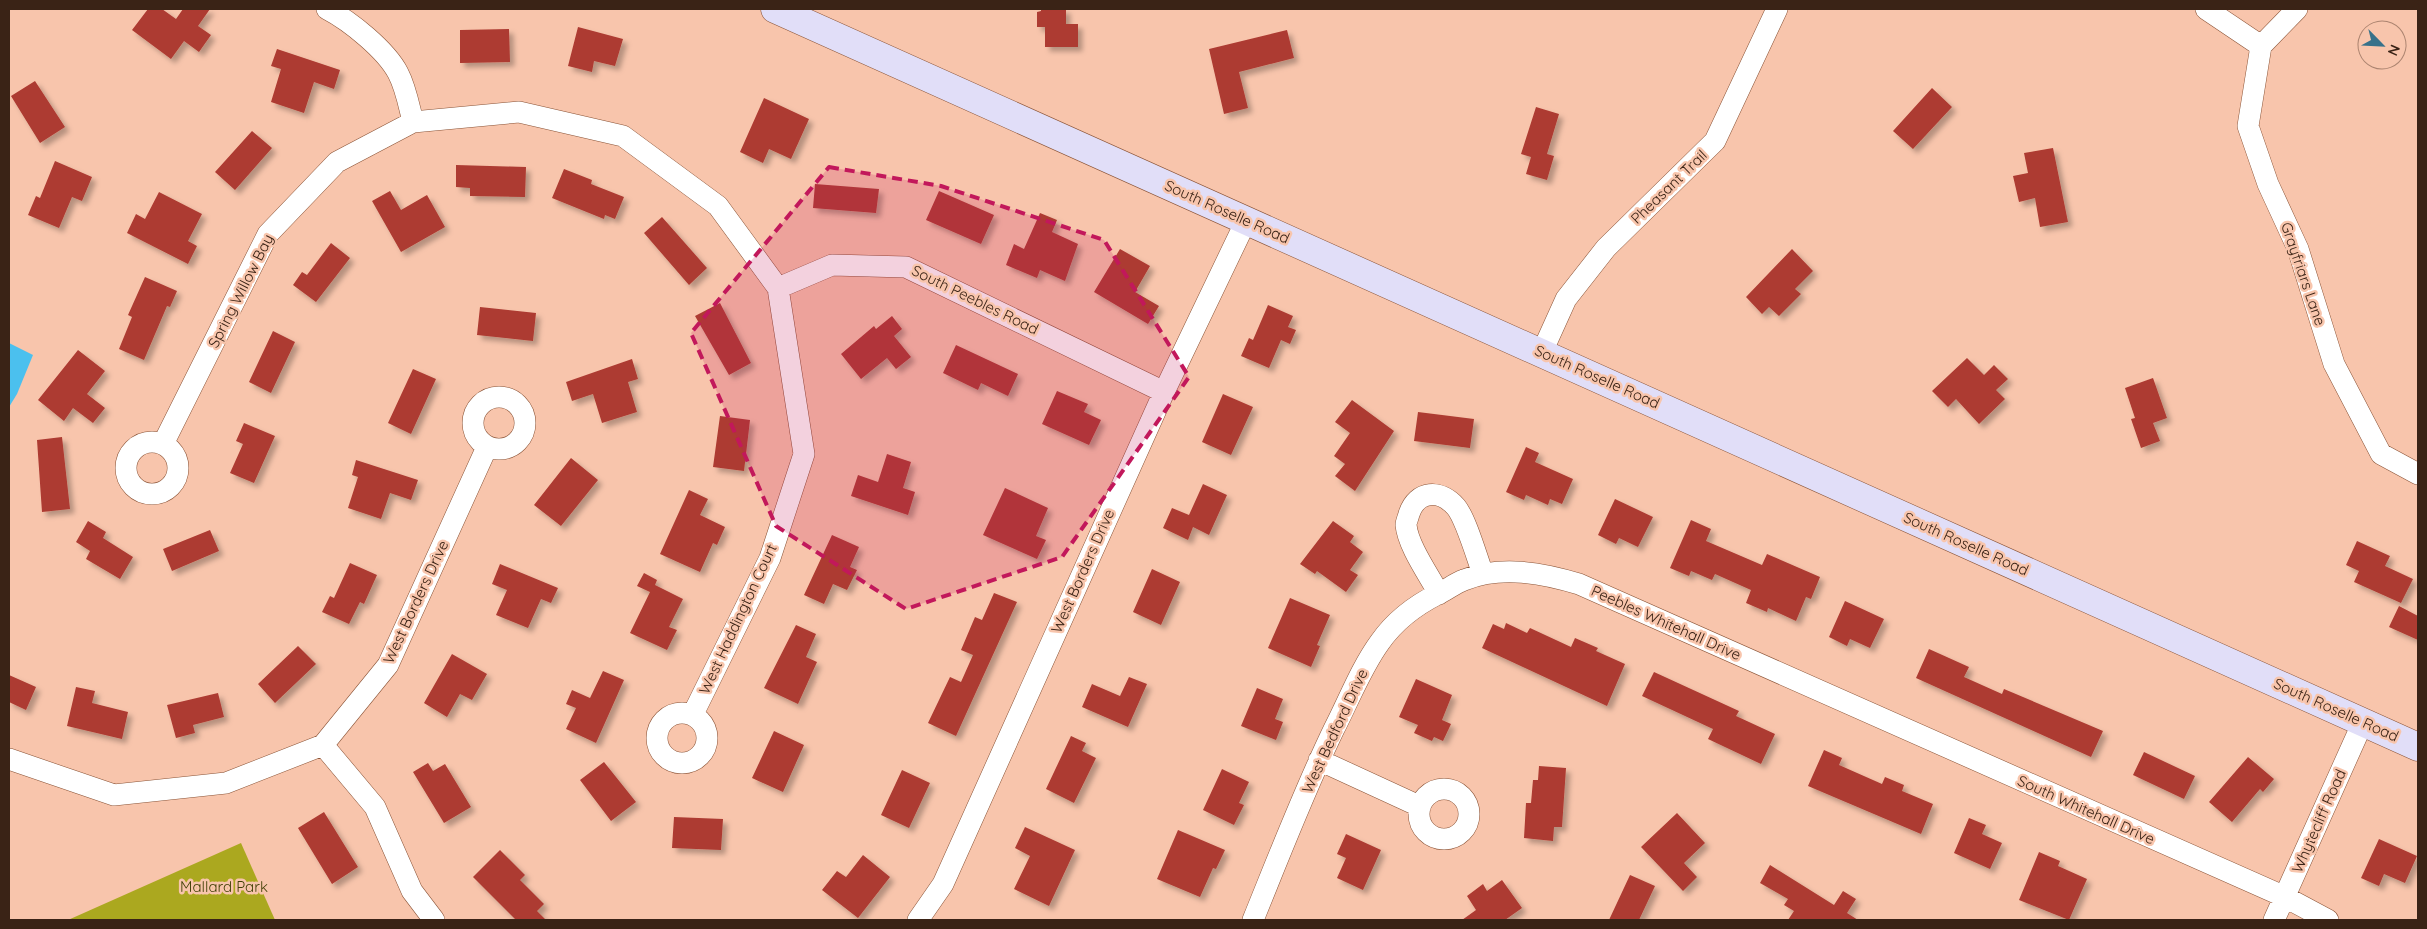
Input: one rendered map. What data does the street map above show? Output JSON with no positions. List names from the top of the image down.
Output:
{
  "streets": {
    "main road": ["South Roselle Road"],
    "street": [
      "Pheasant Trail",
      "Grayfriars Lane",
      "Spring Willow Bay",
      "South Peebles Road",
      "West Borders Drive",
      "West Haddington Court",
      "Peebles Whitehall Drive",
      "West Bedford Drive",
      "South Whitehall Drive",
      "Whytecliff Road"
    ]
  },
  "crossings": [
    ["Pheasant Trail", "South Roselle Road"],
    ["South Roselle Road", "West Borders Drive"],
    ["South Roselle Road", "Whytecliff Road"],
    ["Spring Willow Bay", "South Peebles Road"],
    ["Spring Willow Bay", "West Haddington Court"],
    ["South Peebles Road", "West Borders Drive"],
    ["South Peebles Road", "West Haddington Court"],
    ["Peebles Whitehall Drive", "West Bedford Drive"],
    ["Peebles Whitehall Drive", "South Whitehall Drive"],
    ["South Whitehall Drive", "Whytecliff Road"]
  ],
  "parks": ["Mallard Park"],
  "north": "bottom right"
}
